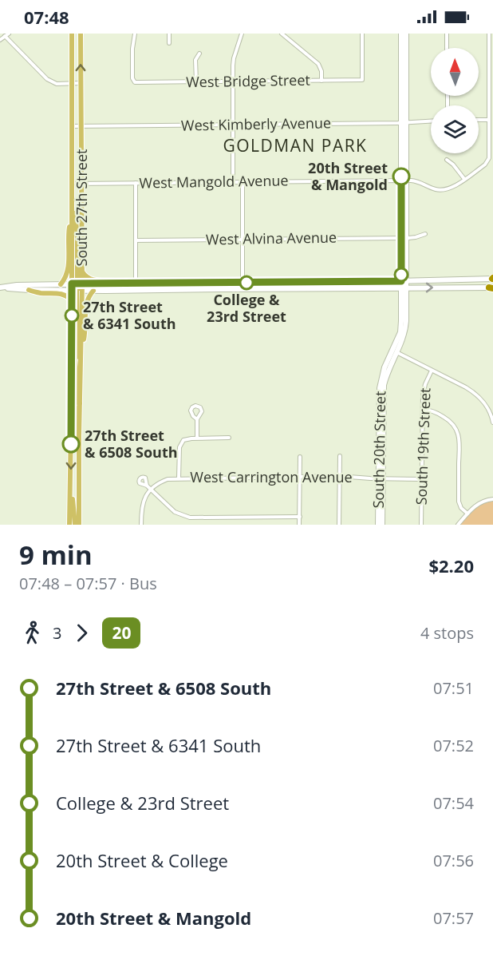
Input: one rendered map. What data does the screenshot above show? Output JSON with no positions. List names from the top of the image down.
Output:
{
  "streets": {
    "main road": ["South 27th Street", "South 20th Street"],
    "street": [
      "West Bridge Street",
      "West Kimberly Avenue",
      "West Mangold Avenue",
      "West Alvina Avenue",
      "South 19th Street",
      "West Carrington Avenue"
    ]
  },
  "crossings": [
    ["West Kimberly Avenue", "South 27th Street"],
    ["West Kimberly Avenue", "South 20th Street"],
    ["West Mangold Avenue", "South 27th Street"],
    ["West Mangold Avenue", "South 20th Street"],
    ["West Alvina Avenue", "South 20th Street"],
    ["South 19th Street", "West Carrington Avenue"],
    ["South 20th Street", "West Carrington Avenue"]
  ],
  "districts": ["GOLDMAN PARK"],
  "places": [
    "20th Street & Mangold",
    "College & 23rd Street",
    "27th Street & 6341 South",
    "27th Street & 6508 South"
  ],
  "lines": ["bus line 20"],
  "north": "top",
  "page": {
    "status": "07:48",
    "heading": ["9 min", "07:48 – 07:57 · Bus", "$2.20"],
    "legs": ["3", "20", "4 stops"],
    "list": [
      {
        "name": "27th Street & 6508 South",
        "value": "07:51"
      },
      {
        "name": "27th Street & 6341 South",
        "value": "07:52"
      },
      {
        "name": "College & 23rd Street",
        "value": "07:54"
      },
      {
        "name": "20th Street & College",
        "value": "07:56"
      },
      {
        "name": "20th Street & Mangold",
        "value": "07:57"
      }
    ]
  }
}
